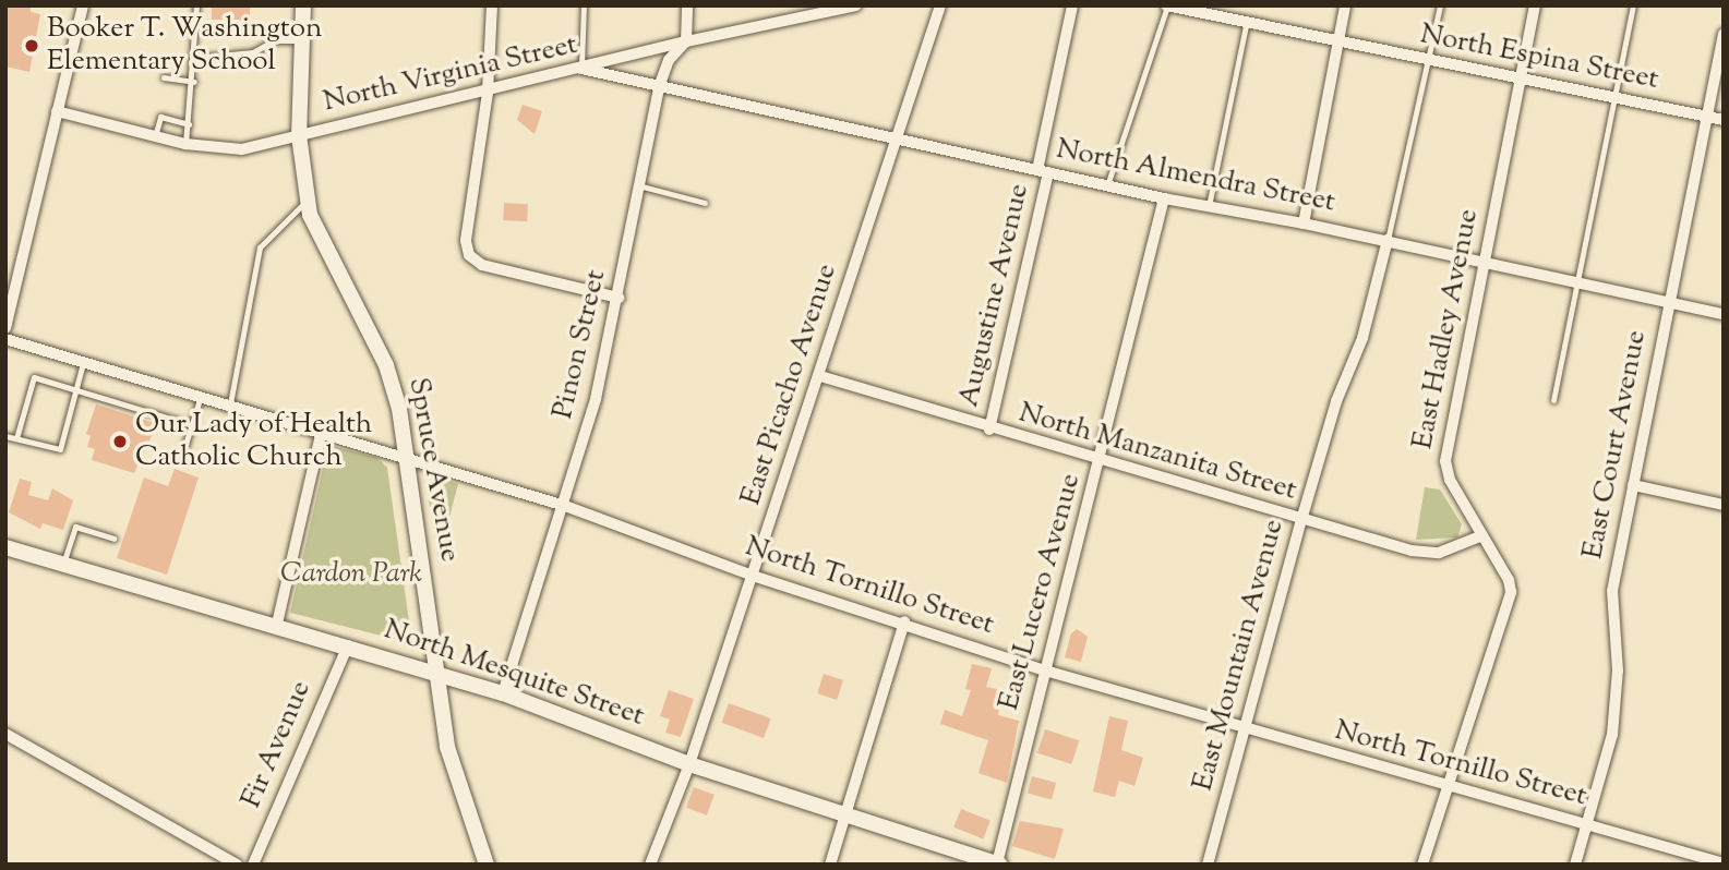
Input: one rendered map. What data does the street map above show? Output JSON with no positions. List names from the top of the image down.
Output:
{
  "streets": {
    "street": [
      "North Espina Street",
      "North Virginia Street",
      "North Almendra Street",
      "Augustine Avenue",
      "East Hadley Avenue",
      "Pinon Street",
      "East Picacho Avenue",
      "East Court Avenue",
      "North Manzanita Street",
      "Spruce Avenue",
      "North Tornillo Street",
      "East Lucero Avenue",
      "East Mountain Avenue",
      "North Mesquite Street",
      "Fir Avenue"
    ]
  },
  "crossings": [
    ["North Espina Street", "East Hadley Avenue"],
    ["North Espina Street", "East Court Avenue"],
    ["North Virginia Street", "North Almendra Street"],
    ["North Virginia Street", "Pinon Street"],
    ["North Virginia Street", "Spruce Avenue"],
    ["North Almendra Street", "Augustine Avenue"],
    ["North Almendra Street", "East Hadley Avenue"],
    ["North Almendra Street", "Pinon Street"],
    ["North Almendra Street", "East Picacho Avenue"],
    ["North Almendra Street", "East Court Avenue"],
    ["North Almendra Street", "East Lucero Avenue"],
    ["North Almendra Street", "East Mountain Avenue"],
    ["Augustine Avenue", "North Manzanita Street"],
    ["East Hadley Avenue", "North Manzanita Street"],
    ["East Hadley Avenue", "North Tornillo Street"],
    ["Pinon Street", "North Tornillo Street"],
    ["Pinon Street", "North Mesquite Street"],
    ["East Picacho Avenue", "North Manzanita Street"],
    ["East Picacho Avenue", "North Tornillo Street"],
    ["East Picacho Avenue", "North Mesquite Street"],
    ["East Court Avenue", "North Tornillo Street"],
    ["North Manzanita Street", "East Lucero Avenue"],
    ["North Manzanita Street", "East Mountain Avenue"],
    ["Spruce Avenue", "North Tornillo Street"],
    ["Spruce Avenue", "North Mesquite Street"],
    ["North Tornillo Street", "East Lucero Avenue"],
    ["North Tornillo Street", "East Mountain Avenue"],
    ["East Lucero Avenue", "North Mesquite Street"],
    ["North Mesquite Street", "Fir Avenue"]
  ],
  "parks": ["Cardon Park"],
  "places": ["Booker T. Washington Elementary School", "Our Lady of Health Catholic Church"]
}
